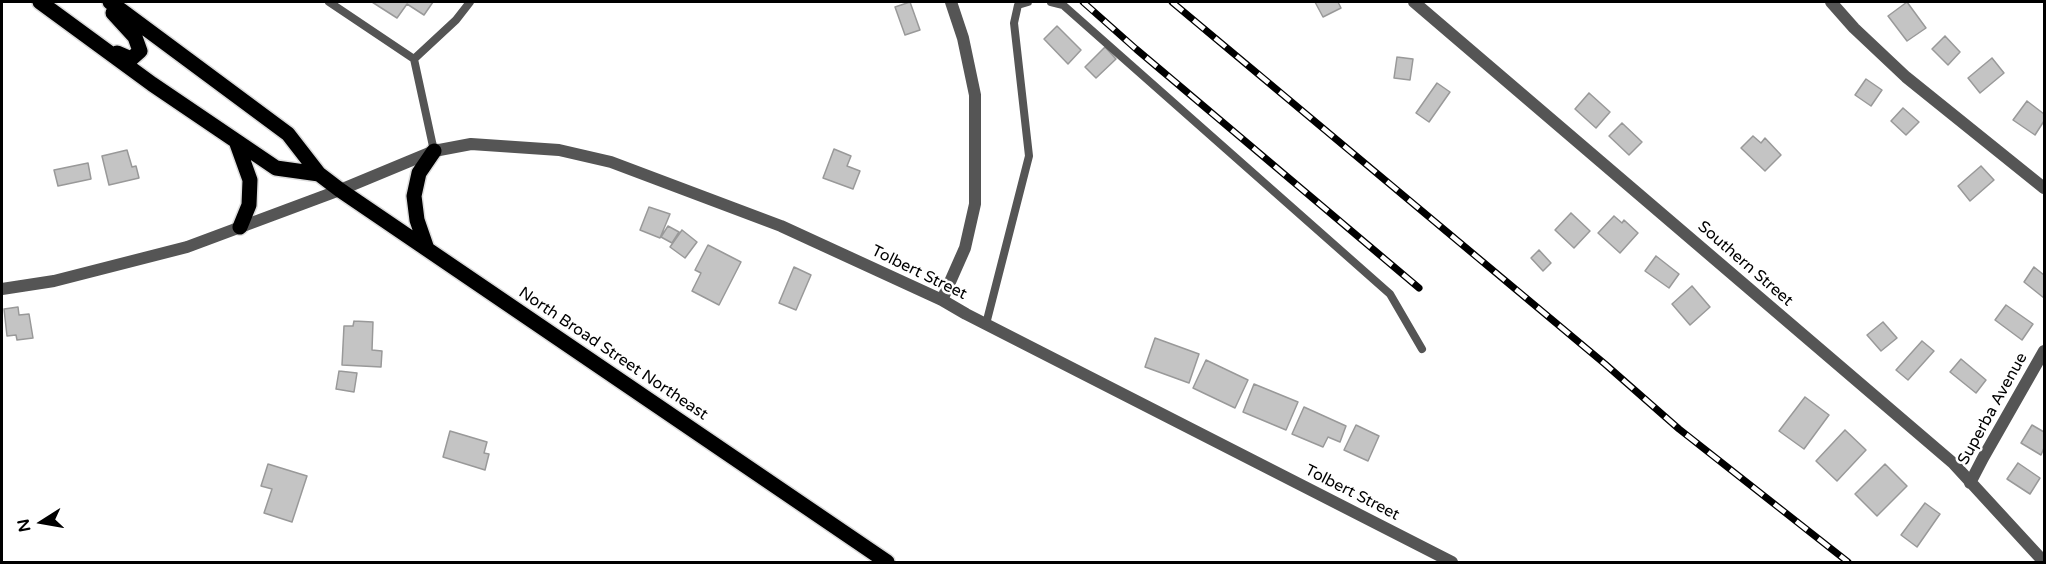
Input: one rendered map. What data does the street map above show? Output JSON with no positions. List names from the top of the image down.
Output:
{
  "streets": {
    "main road": ["North Broad Street Northeast"],
    "street": ["Southern Street", "Tolbert Street", "Superba Avenue"]
  },
  "crossings": [
    ["Southern Street", "Superba Avenue"],
    ["Tolbert Street", "North Broad Street Northeast"]
  ],
  "north": "left"
}
